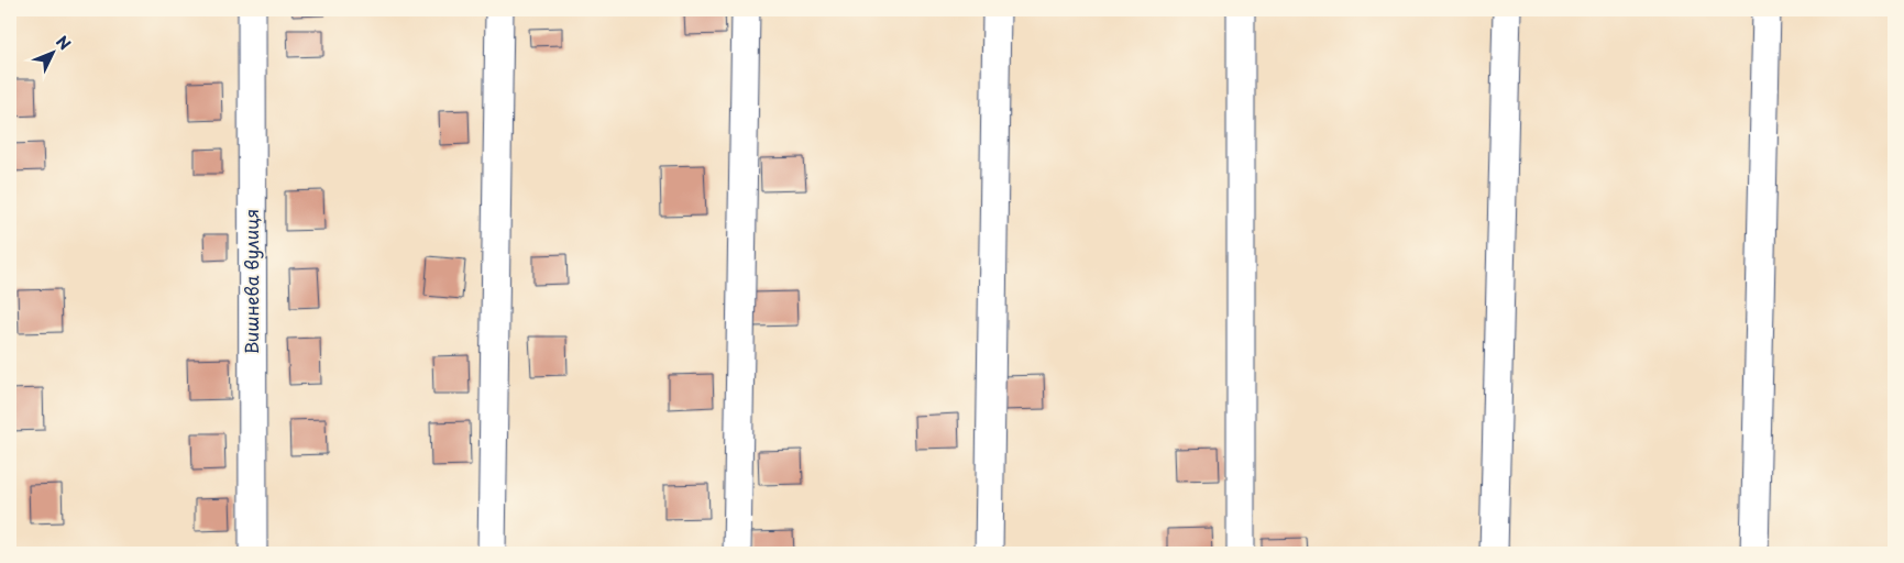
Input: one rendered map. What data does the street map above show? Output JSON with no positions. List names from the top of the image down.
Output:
{
  "streets": {
    "street": ["Вишнева вулиця"]
  },
  "north": "top right"
}
